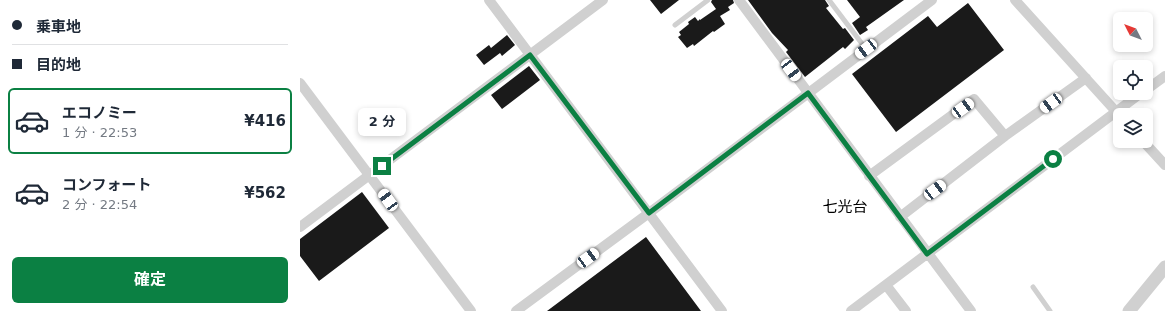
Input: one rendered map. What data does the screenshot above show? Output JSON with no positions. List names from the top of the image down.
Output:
{
  "districts": ["七光台"],
  "north": "top left",
  "page": {
    "banner": ["乗車地", "目的地"],
    "list": [
      {
        "name": "エコノミー",
        "note": "1 分 · 22:53",
        "value": "¥416"
      },
      {
        "name": "コンフォート",
        "note": "2 分 · 22:54",
        "value": "¥562"
      }
    ],
    "bubble": "2 分",
    "buttons": "確定"
  }
}
